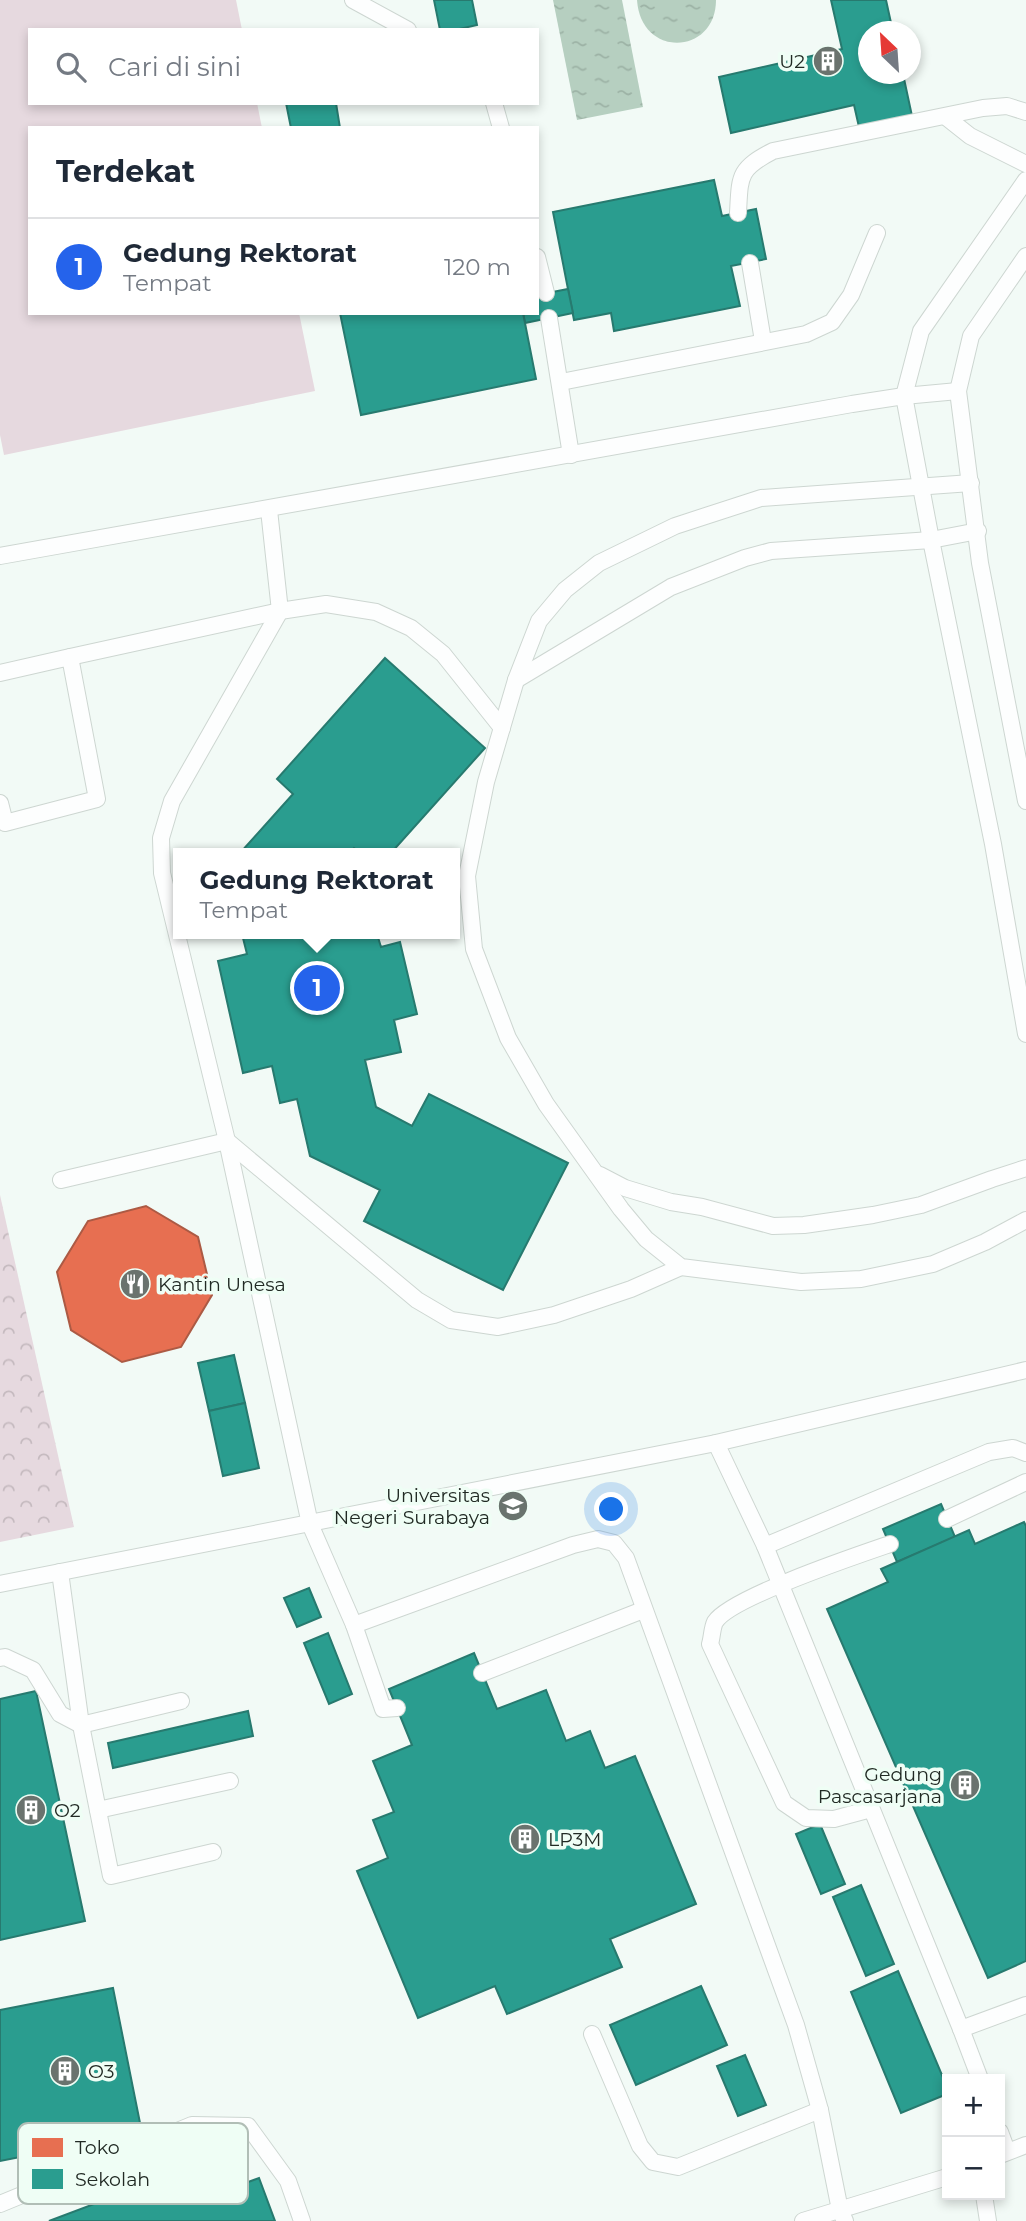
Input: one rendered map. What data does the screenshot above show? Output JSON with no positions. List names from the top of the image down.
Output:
{
  "places": {
    "building": [
      "U2",
      "Gedung Pascasarjana",
      "O2",
      "LP3M",
      "O3"
    ],
    "restaurant": ["Kantin Unesa"],
    "school or university": ["Universitas Negeri Surabaya"]
  },
  "legend": ["Toko", "Sekolah"],
  "north": "top left",
  "page": {
    "search": "Cari di sini",
    "heading": "Terdekat",
    "list": [
      {
        "mark": "1",
        "name": "Gedung Rektorat",
        "note": "Tempat",
        "value": "120 m"
      }
    ],
    "popup": ["Gedung Rektorat", "Tempat"],
    "pins": "1",
    "map_buttons": ["+", "−"]
  }
}
